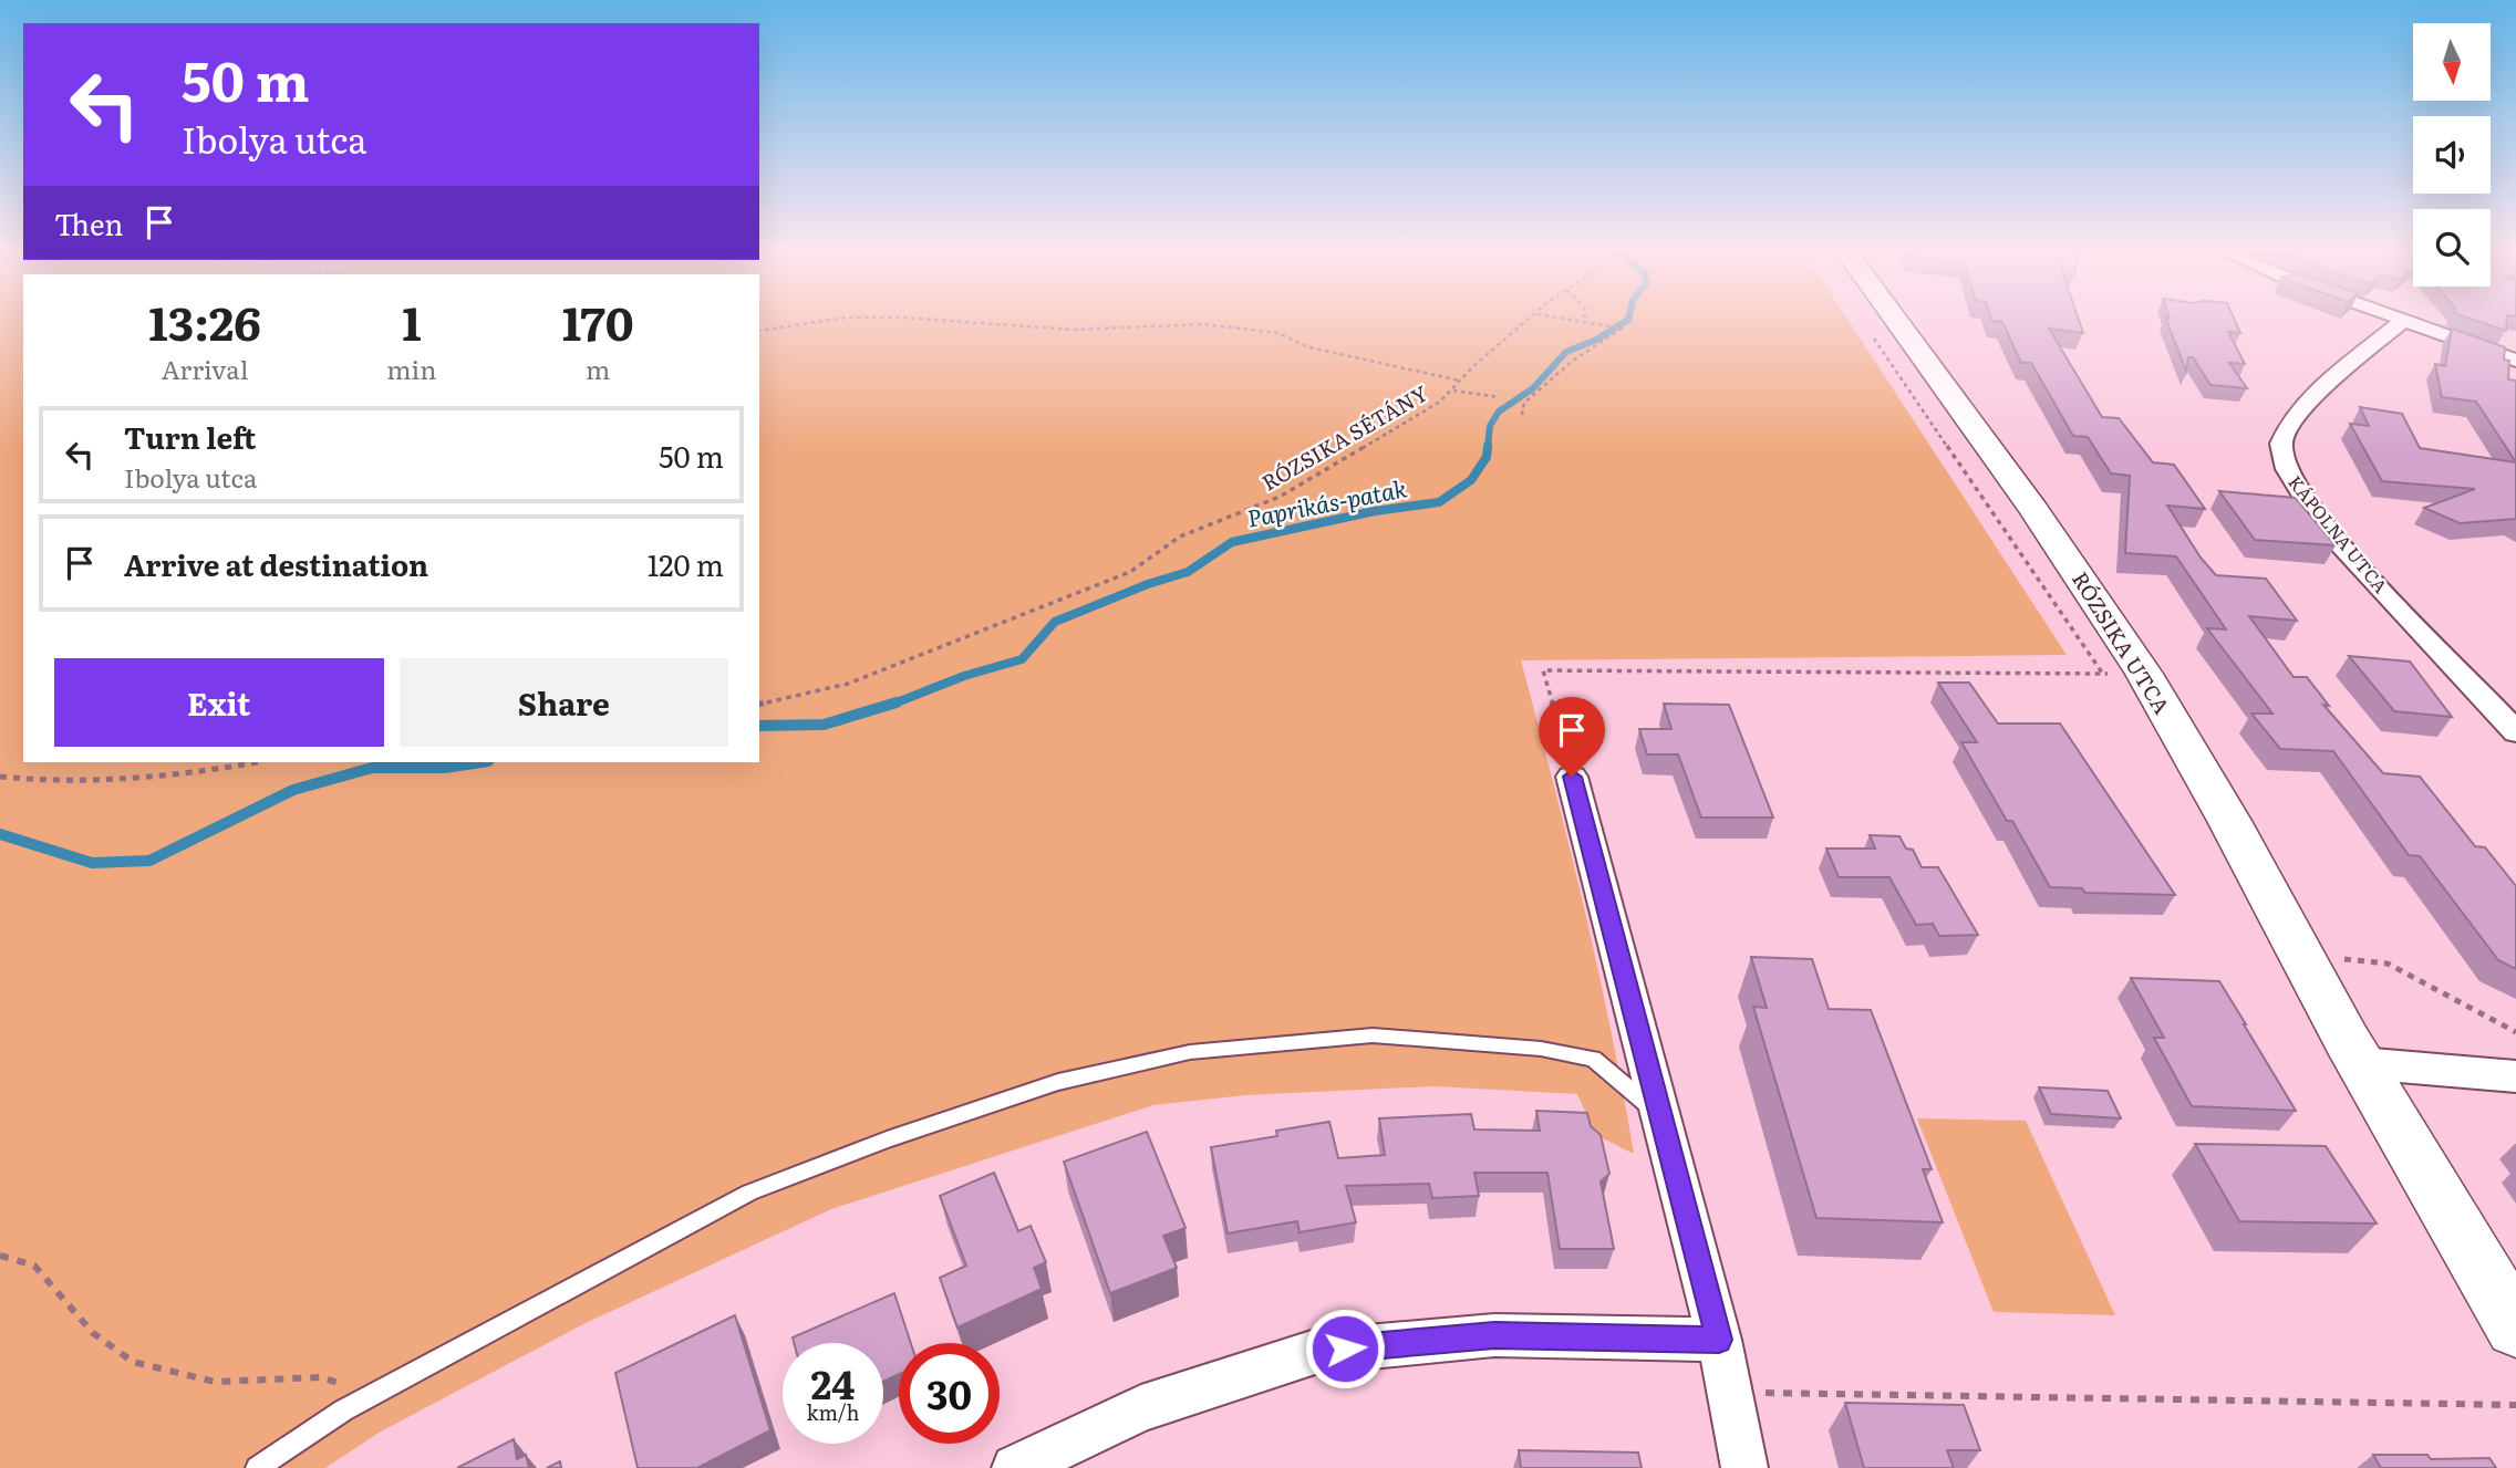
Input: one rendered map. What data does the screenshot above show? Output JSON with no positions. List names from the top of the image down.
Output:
{
  "streets": {
    "main road": ["RÓZSIKA UTCA"],
    "street": ["KÁPOLNA UTCA"],
    "path": ["RÓZSIKA SÉTÁNY"]
  },
  "water": ["Paprikás-patak"],
  "north": "bottom",
  "page": {
    "turn": ["50 m", "Ibolya utca"],
    "then": "Then",
    "eta": [
      "13:26",
      "Arrival",
      "1",
      "min",
      "170",
      "m"
    ],
    "list": [
      {
        "name": "Turn left",
        "note": "Ibolya utca",
        "value": "50 m"
      },
      {
        "name": "Arrive at destination",
        "value": "120 m"
      }
    ],
    "buttons": ["Exit", "Share"],
    "speed": "24 km/h",
    "limit": "30"
  }
}
